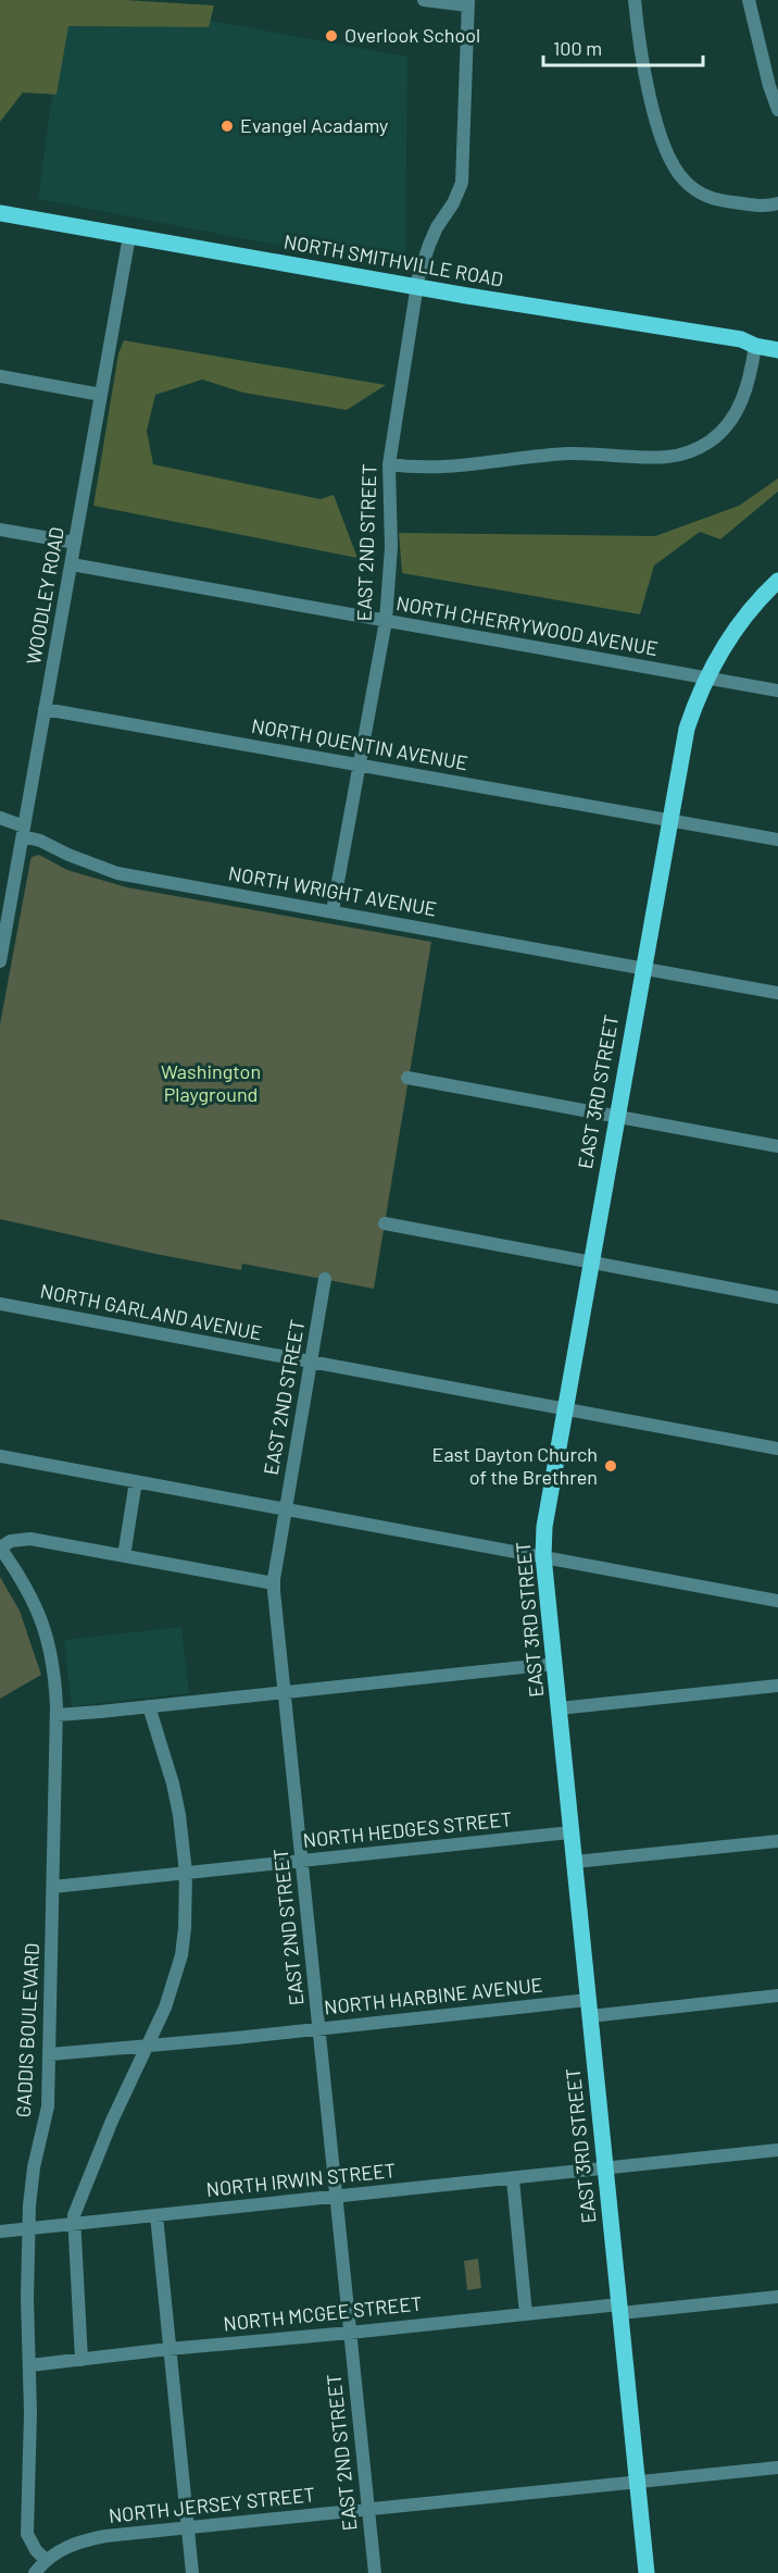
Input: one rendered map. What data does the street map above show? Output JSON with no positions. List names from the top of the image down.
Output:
{
  "streets": {
    "main road": ["NORTH SMITHVILLE ROAD", "EAST 3RD STREET"],
    "street": [
      "EAST 2ND STREET",
      "WOODLEY ROAD",
      "NORTH CHERRYWOOD AVENUE",
      "NORTH QUENTIN AVENUE",
      "NORTH WRIGHT AVENUE",
      "NORTH GARLAND AVENUE",
      "NORTH HEDGES STREET",
      "NORTH HARBINE AVENUE",
      "GADDIS BOULEVARD",
      "NORTH IRWIN STREET",
      "NORTH MCGEE STREET",
      "NORTH JERSEY STREET"
    ]
  },
  "crossings": [
    ["NORTH SMITHVILLE ROAD", "EAST 2ND STREET"],
    ["NORTH SMITHVILLE ROAD", "WOODLEY ROAD"],
    ["EAST 2ND STREET", "NORTH CHERRYWOOD AVENUE"],
    ["EAST 2ND STREET", "NORTH QUENTIN AVENUE"],
    ["EAST 2ND STREET", "NORTH WRIGHT AVENUE"],
    ["EAST 2ND STREET", "NORTH GARLAND AVENUE"],
    ["EAST 2ND STREET", "NORTH HEDGES STREET"],
    ["EAST 2ND STREET", "NORTH HARBINE AVENUE"],
    ["EAST 2ND STREET", "NORTH IRWIN STREET"],
    ["EAST 2ND STREET", "NORTH MCGEE STREET"],
    ["EAST 2ND STREET", "NORTH JERSEY STREET"],
    ["WOODLEY ROAD", "NORTH CHERRYWOOD AVENUE"],
    ["WOODLEY ROAD", "NORTH QUENTIN AVENUE"],
    ["WOODLEY ROAD", "NORTH WRIGHT AVENUE"],
    ["NORTH CHERRYWOOD AVENUE", "EAST 3RD STREET"],
    ["NORTH QUENTIN AVENUE", "EAST 3RD STREET"],
    ["NORTH WRIGHT AVENUE", "EAST 3RD STREET"],
    ["EAST 3RD STREET", "NORTH GARLAND AVENUE"],
    ["EAST 3RD STREET", "NORTH HEDGES STREET"],
    ["EAST 3RD STREET", "NORTH HARBINE AVENUE"],
    ["EAST 3RD STREET", "NORTH IRWIN STREET"],
    ["EAST 3RD STREET", "NORTH MCGEE STREET"],
    ["EAST 3RD STREET", "NORTH JERSEY STREET"],
    ["NORTH HEDGES STREET", "GADDIS BOULEVARD"],
    ["NORTH HARBINE AVENUE", "GADDIS BOULEVARD"],
    ["GADDIS BOULEVARD", "NORTH IRWIN STREET"],
    ["GADDIS BOULEVARD", "NORTH MCGEE STREET"],
    ["GADDIS BOULEVARD", "NORTH JERSEY STREET"]
  ],
  "parks": ["Washington Playground"],
  "places": ["Overlook School", "Evangel Acadamy", "East Dayton Church of the Brethren"],
  "scale_bar": "100 m"
}
